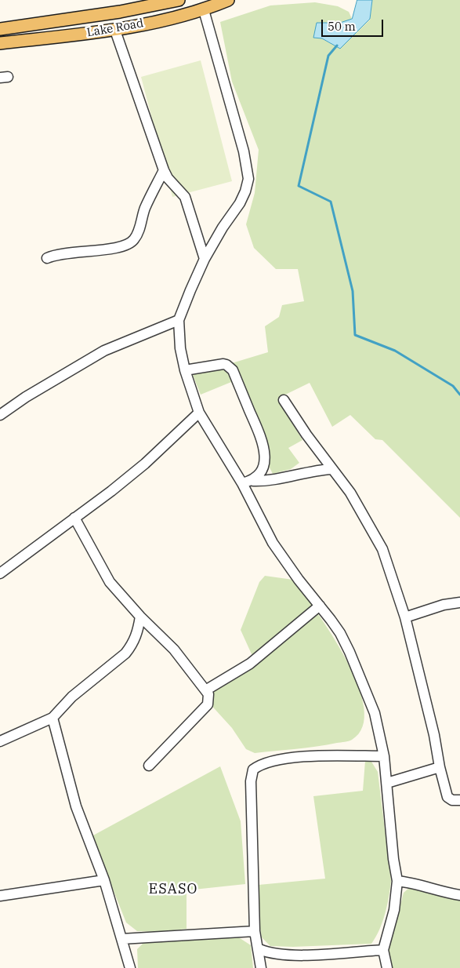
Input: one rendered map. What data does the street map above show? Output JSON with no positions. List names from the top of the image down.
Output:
{
  "streets": {
    "main road": ["Lake Road"]
  },
  "districts": ["ESASO"],
  "scale_bar": "50 m"
}
